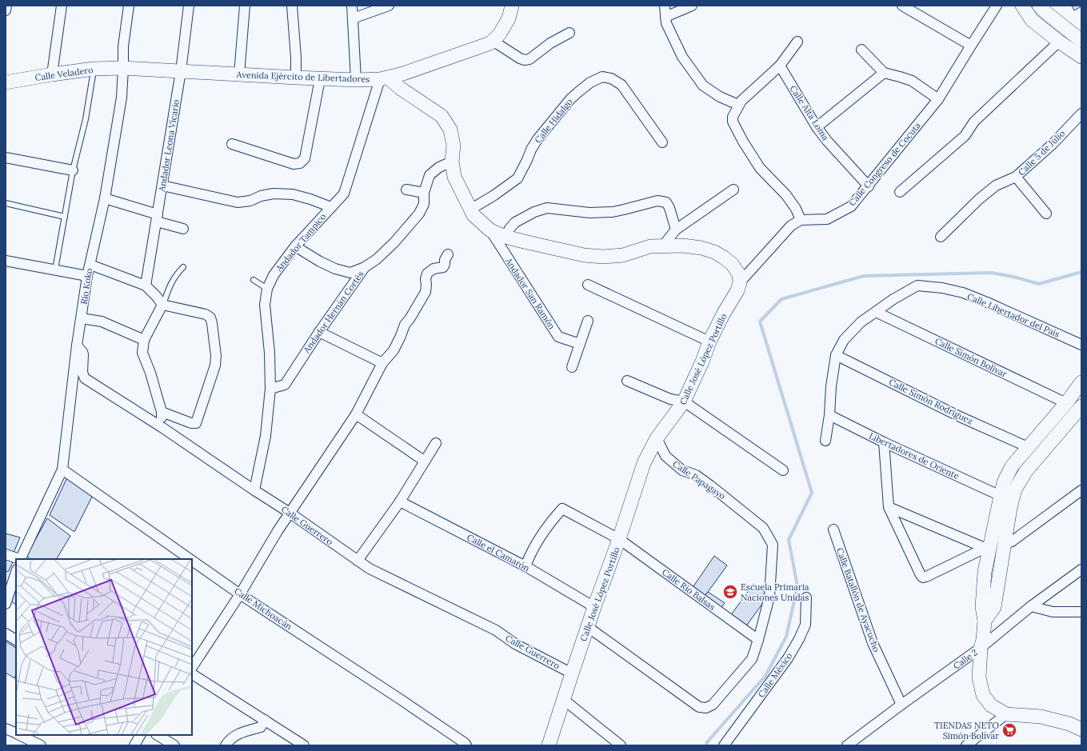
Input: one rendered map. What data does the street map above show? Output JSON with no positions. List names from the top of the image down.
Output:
{
  "streets": {
    "main road": ["Calle Veladero", "Avenida Ejército de Libertadores", "Calle José López Portillo"],
    "street": [
      "Calle Alta Loma",
      "Calle Hidalgo",
      "Andador Leona Vicario",
      "Calle 5 de Julio",
      "Calle Congreso de Cocuta",
      "Andador Tampico",
      "Río Koko",
      "Andador San Ramón",
      "Andador Hernán Cortés",
      "Calle Libertador del País",
      "Calle Simón Bolívar",
      "Calle Simón Rodríguez",
      "Libertadores de Oriente",
      "Calle Papagayo",
      "Calle Guerrero",
      "Calle el Camarón",
      "Calle Río Balsas",
      "Calle Batallón de Ayacucho",
      "Calle Michoacán",
      "Calle 2",
      "Calle México"
    ]
  },
  "crossings": [
    ["Calle Veladero", "Avenida Ejército de Libertadores"],
    ["Calle Veladero", "Río Koko"],
    ["Avenida Ejército de Libertadores", "Andador Leona Vicario"],
    ["Avenida Ejército de Libertadores", "Andador Tampico"],
    ["Avenida Ejército de Libertadores", "Río Koko"],
    ["Calle Alta Loma", "Calle Congreso de Cocuta"],
    ["Andador Tampico", "Andador Hernán Cortés"],
    ["Andador Tampico", "Calle Guerrero"],
    ["Río Koko", "Calle Guerrero"],
    ["Río Koko", "Calle Michoacán"],
    ["Calle Libertador del País", "Calle Simón Bolívar"],
    ["Calle José López Portillo", "Calle Papagayo"],
    ["Calle José López Portillo", "Calle Guerrero"],
    ["Calle José López Portillo", "Calle el Camarón"],
    ["Calle José López Portillo", "Calle Río Balsas"],
    ["Calle Papagayo", "Calle Río Balsas"],
    ["Calle el Camarón", "Calle Río Balsas"],
    ["Calle Batallón de Ayacucho", "Calle 2"]
  ],
  "places": {
    "school or university": ["Escuela Primaria Naciones Unidas"],
    "supermarket": ["TIENDAS NETO Simón Bolívar"]
  }
}
